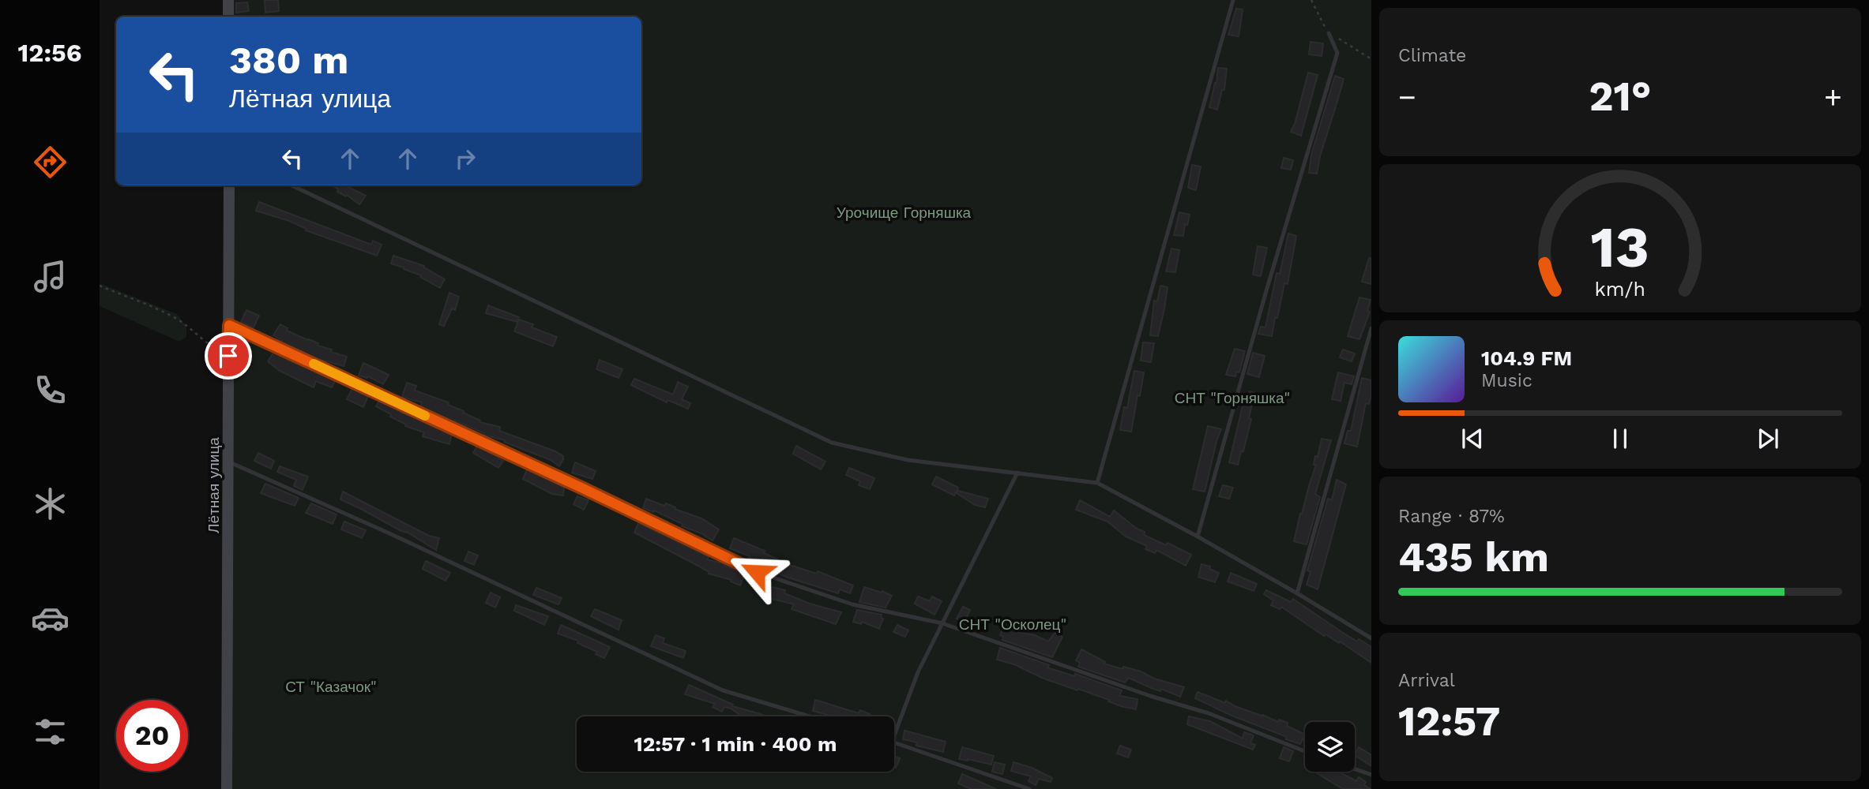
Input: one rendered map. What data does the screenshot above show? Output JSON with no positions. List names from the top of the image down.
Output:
{
  "streets": {
    "street": ["Лётная улица"]
  },
  "parks": [
    "Урочище Горняшка",
    "СНТ \"Горняшка\"",
    "СНТ \"Осколец\"",
    "СТ \"Казачок\""
  ],
  "page": {
    "tabs": "12:56",
    "tile": [
      "Climate",
      ["Range · 87%", "435 km"],
      ["Arrival", "12:57"]
    ],
    "turn": ["380 m", "Лётная улица"],
    "heat": ["−", "21°", "+"],
    "song": ["104.9 FM", "Music"],
    "limit": "20",
    "trip": "12:57 · 1 min · 400 m",
    "gauge": ["13", "km/h"]
  }
}
